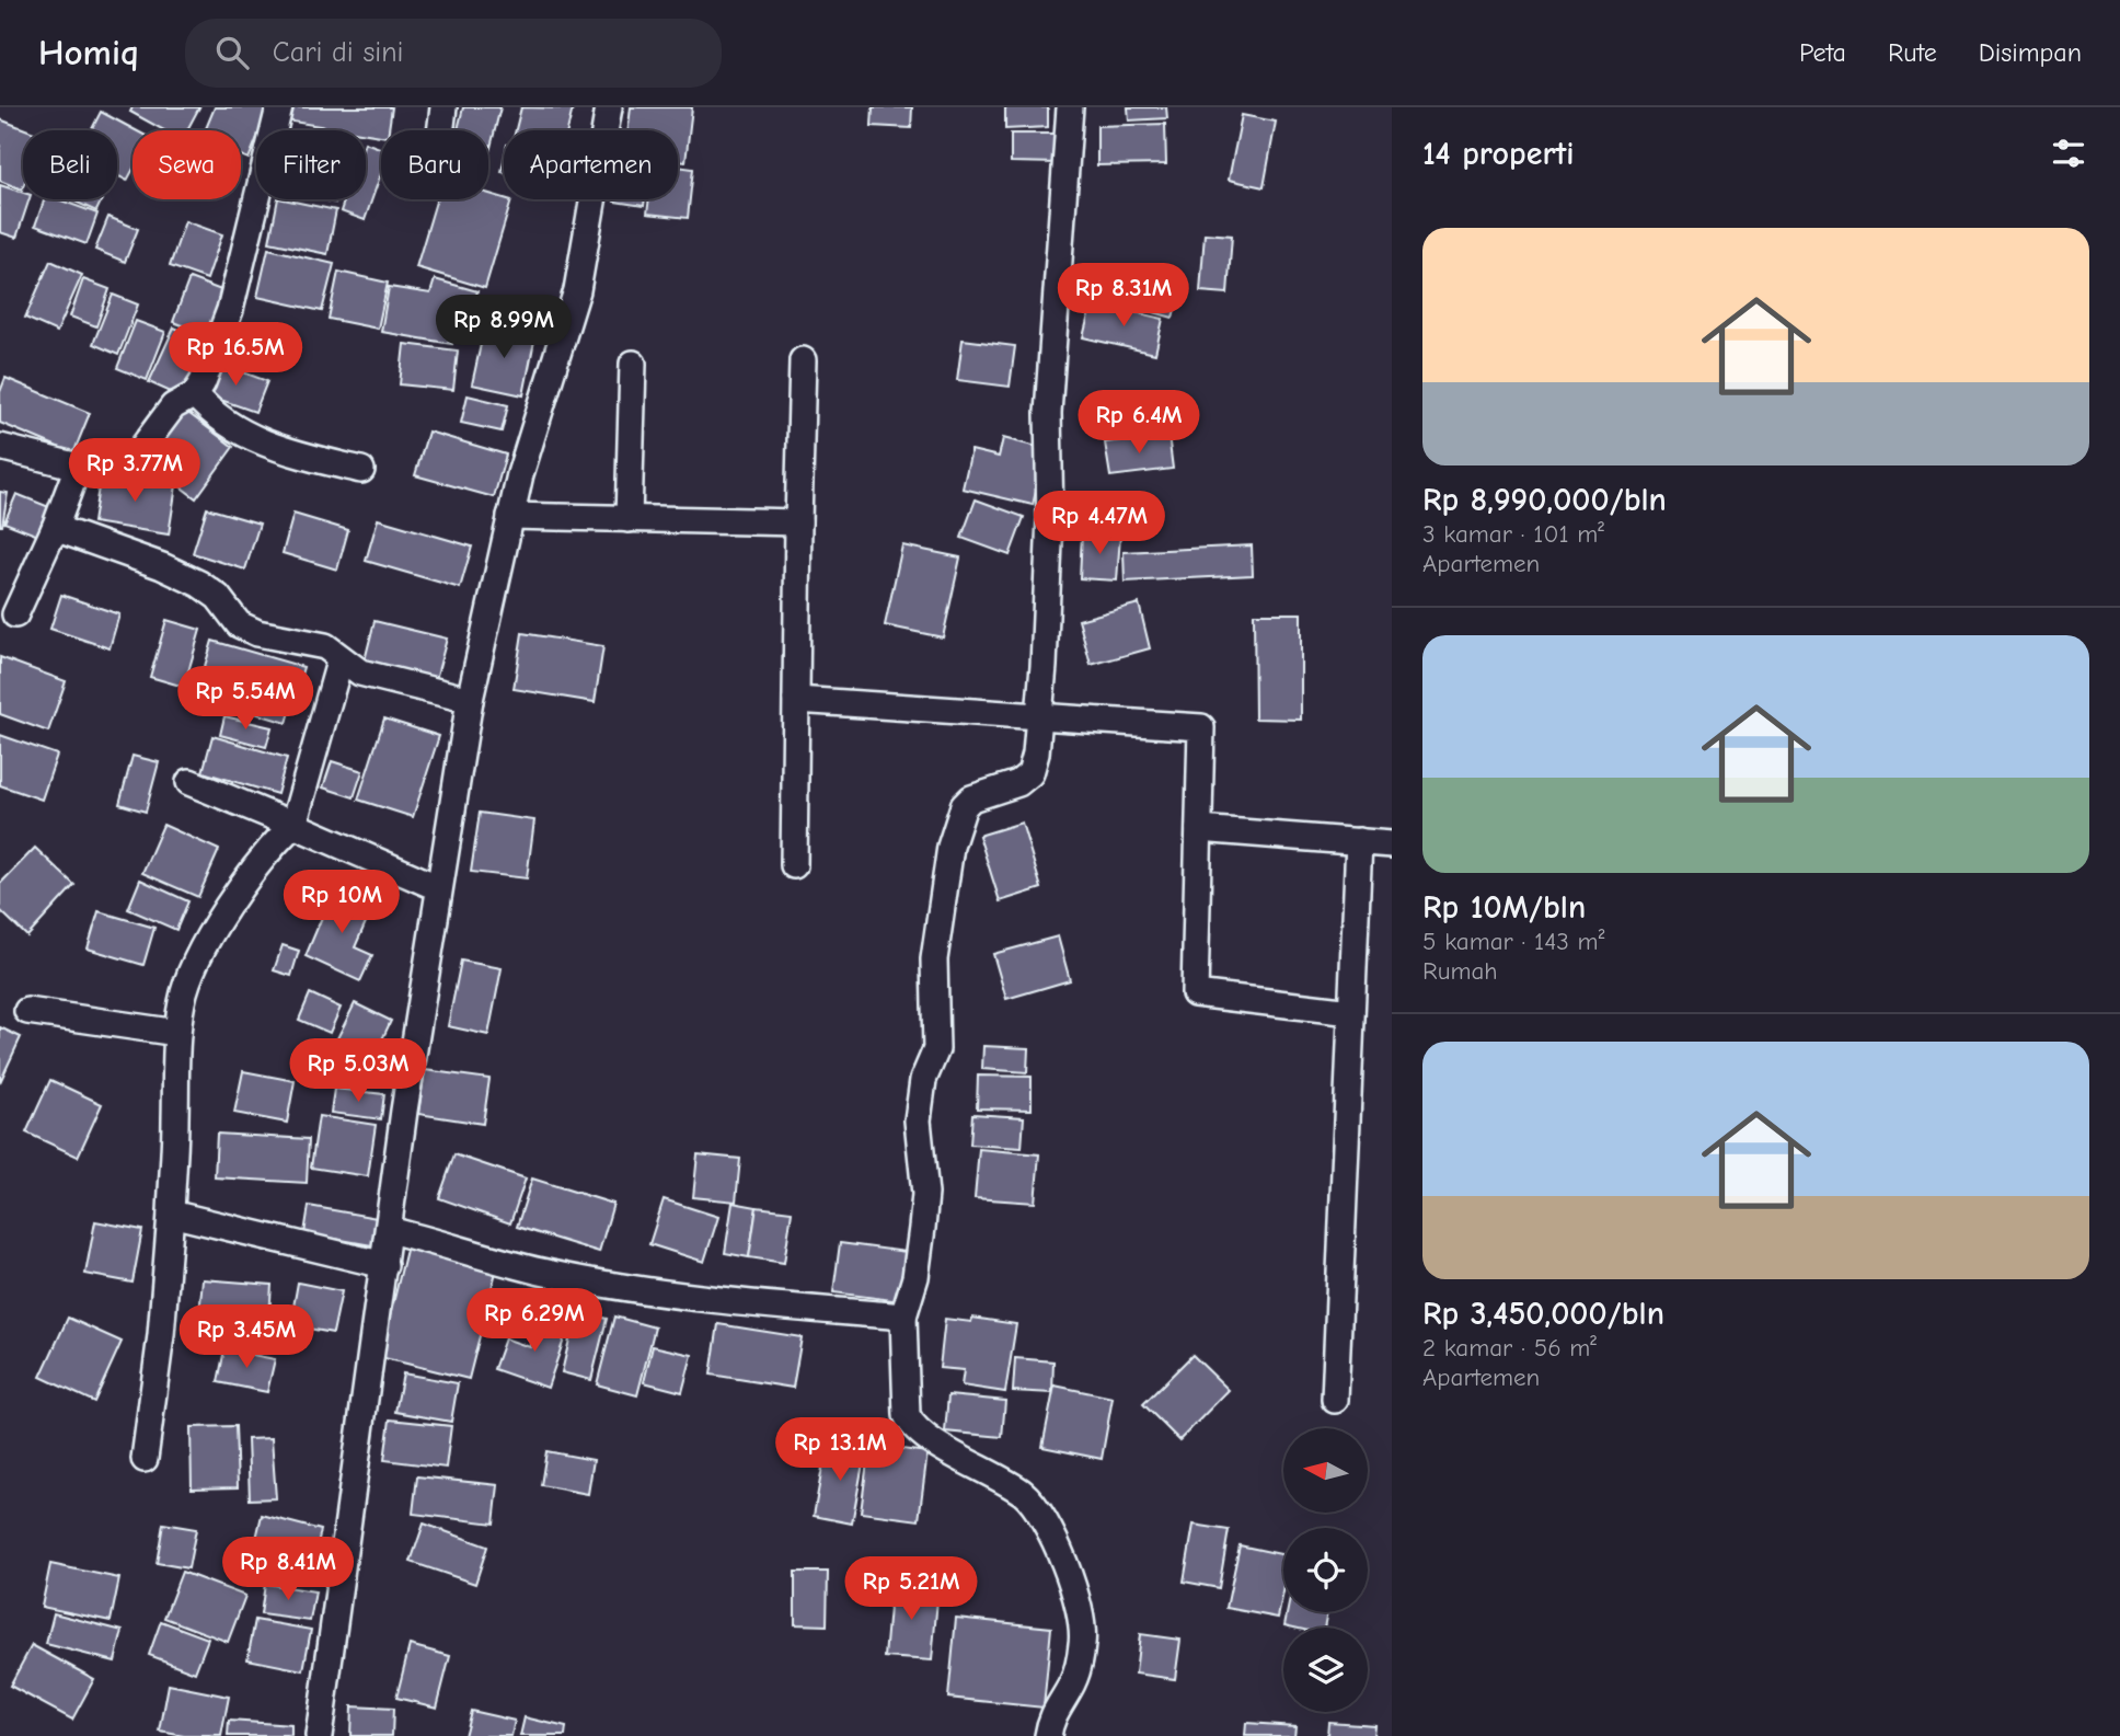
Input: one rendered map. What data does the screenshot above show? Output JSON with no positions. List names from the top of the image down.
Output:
{
  "north": "left",
  "page": {
    "header": "Homiq",
    "search": "Cari di sini",
    "nav": ["Peta", "Rute", "Disimpan"],
    "heading": "14 properti",
    "chip": [
      "Beli",
      "Sewa",
      "Filter",
      "Baru",
      "Apartemen"
    ],
    "list": [
      {
        "name": "Rp 8,990,000/bln",
        "note": "3 kamar · 101 m² · Apartemen"
      },
      {
        "name": "Rp 10M/bln",
        "note": "5 kamar · 143 m² · Rumah"
      },
      {
        "name": "Rp 3,450,000/bln",
        "note": "2 kamar · 56 m² · Apartemen"
      }
    ],
    "price": [
      "Rp 8.31M",
      "Rp 8.99M",
      "Rp 16.5M",
      "Rp 6.4M",
      "Rp 3.77M",
      "Rp 4.47M",
      "Rp 5.54M",
      "Rp 10M",
      "Rp 5.03M",
      "Rp 6.29M",
      "Rp 3.45M",
      "Rp 13.1M",
      "Rp 8.41M",
      "Rp 5.21M"
    ]
  }
}
